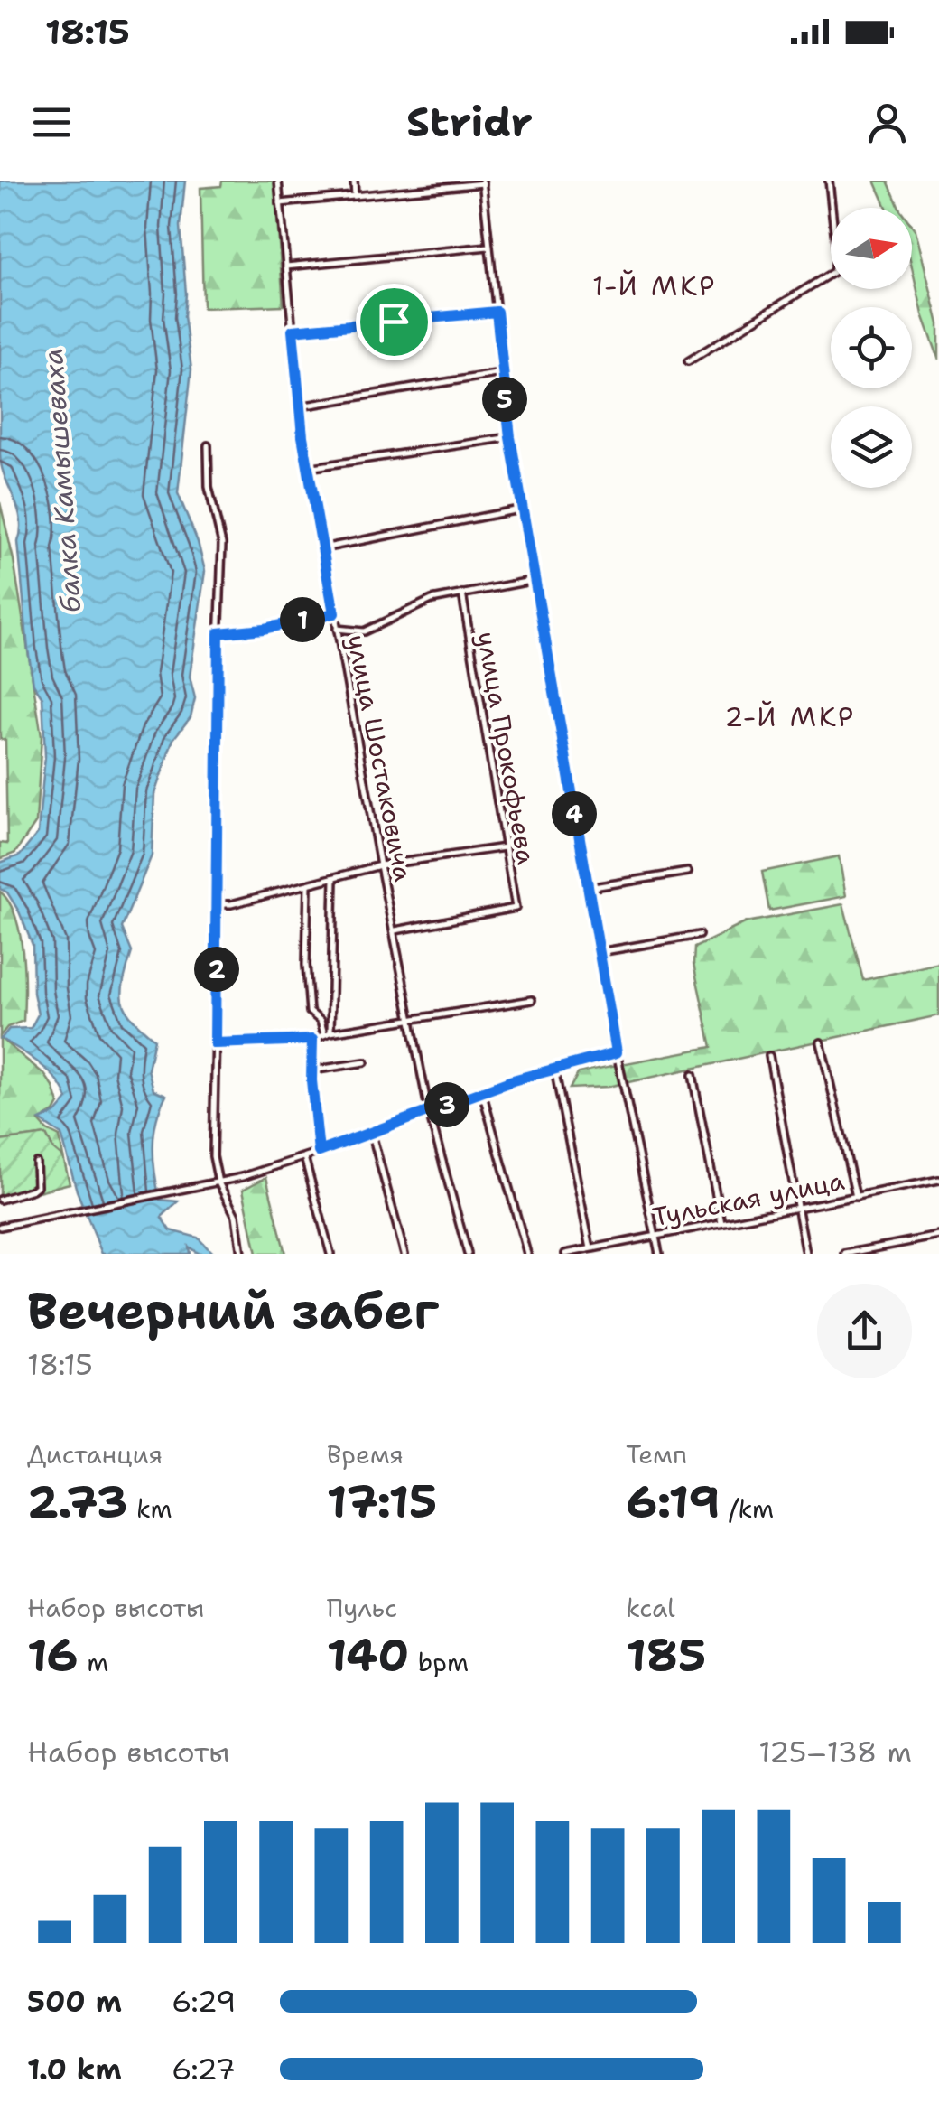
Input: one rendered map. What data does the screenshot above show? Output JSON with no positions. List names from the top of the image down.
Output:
{
  "streets": {
    "street": ["улица Прокофьева", "улица Шостаковича", "Тульская улица"]
  },
  "crossings": [
    ["улица Прокофьева", "улица Шостаковича"]
  ],
  "districts": ["1-Й МКР", "2-Й МКР"],
  "water": ["балка Камышеваха"],
  "north": "right",
  "page": {
    "status": "18:15",
    "header": "Stridr",
    "pins": [
      "5",
      "1",
      "4",
      "2",
      "3"
    ],
    "heading": ["Вечерний забег", "18:15"],
    "stats": [
      ["Дистанция", "2.73 km"],
      ["Время", "17:15"],
      ["Темп", "6:19 /km"],
      ["Набор высоты", "16 m"],
      ["Пульс", "140 bpm"],
      ["kcal", "185"]
    ],
    "chart": ["Набор высоты", "125–138 m"],
    "list": [
      {
        "name": "500 m",
        "note": "6:29"
      },
      {
        "name": "1.0 km",
        "note": "6:27"
      }
    ]
  }
}
